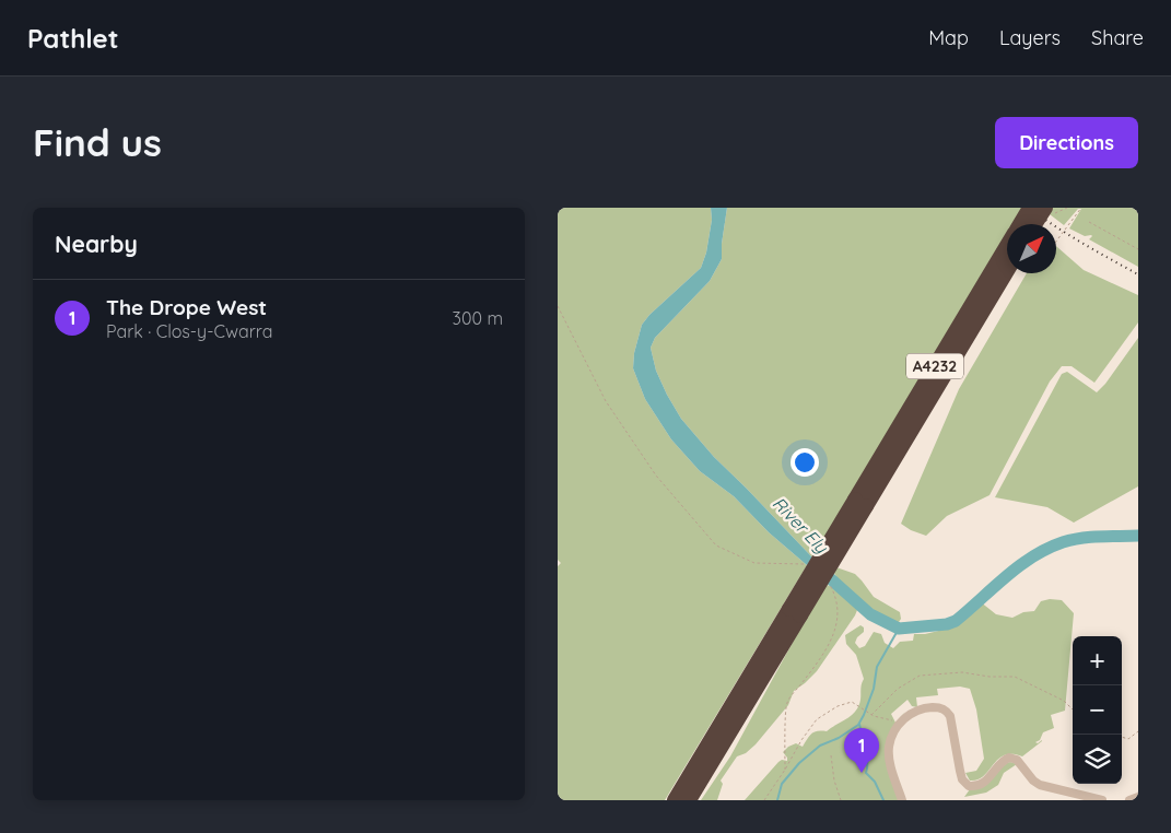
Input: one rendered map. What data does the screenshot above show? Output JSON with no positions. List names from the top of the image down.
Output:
{
  "streets": {
    "highway": ["A4232"]
  },
  "water": ["River Ely"],
  "north": "top right",
  "page": {
    "header": "Pathlet",
    "nav": ["Map", "Layers", "Share"],
    "buttons": "Directions",
    "title": "Find us",
    "heading": "Nearby",
    "list": [
      {
        "mark": "1",
        "name": "The Drope West",
        "note": "Park · Clos-y-Cwarra",
        "value": "300 m"
      }
    ],
    "map_buttons": ["+", "−"],
    "pins": "1"
  }
}
